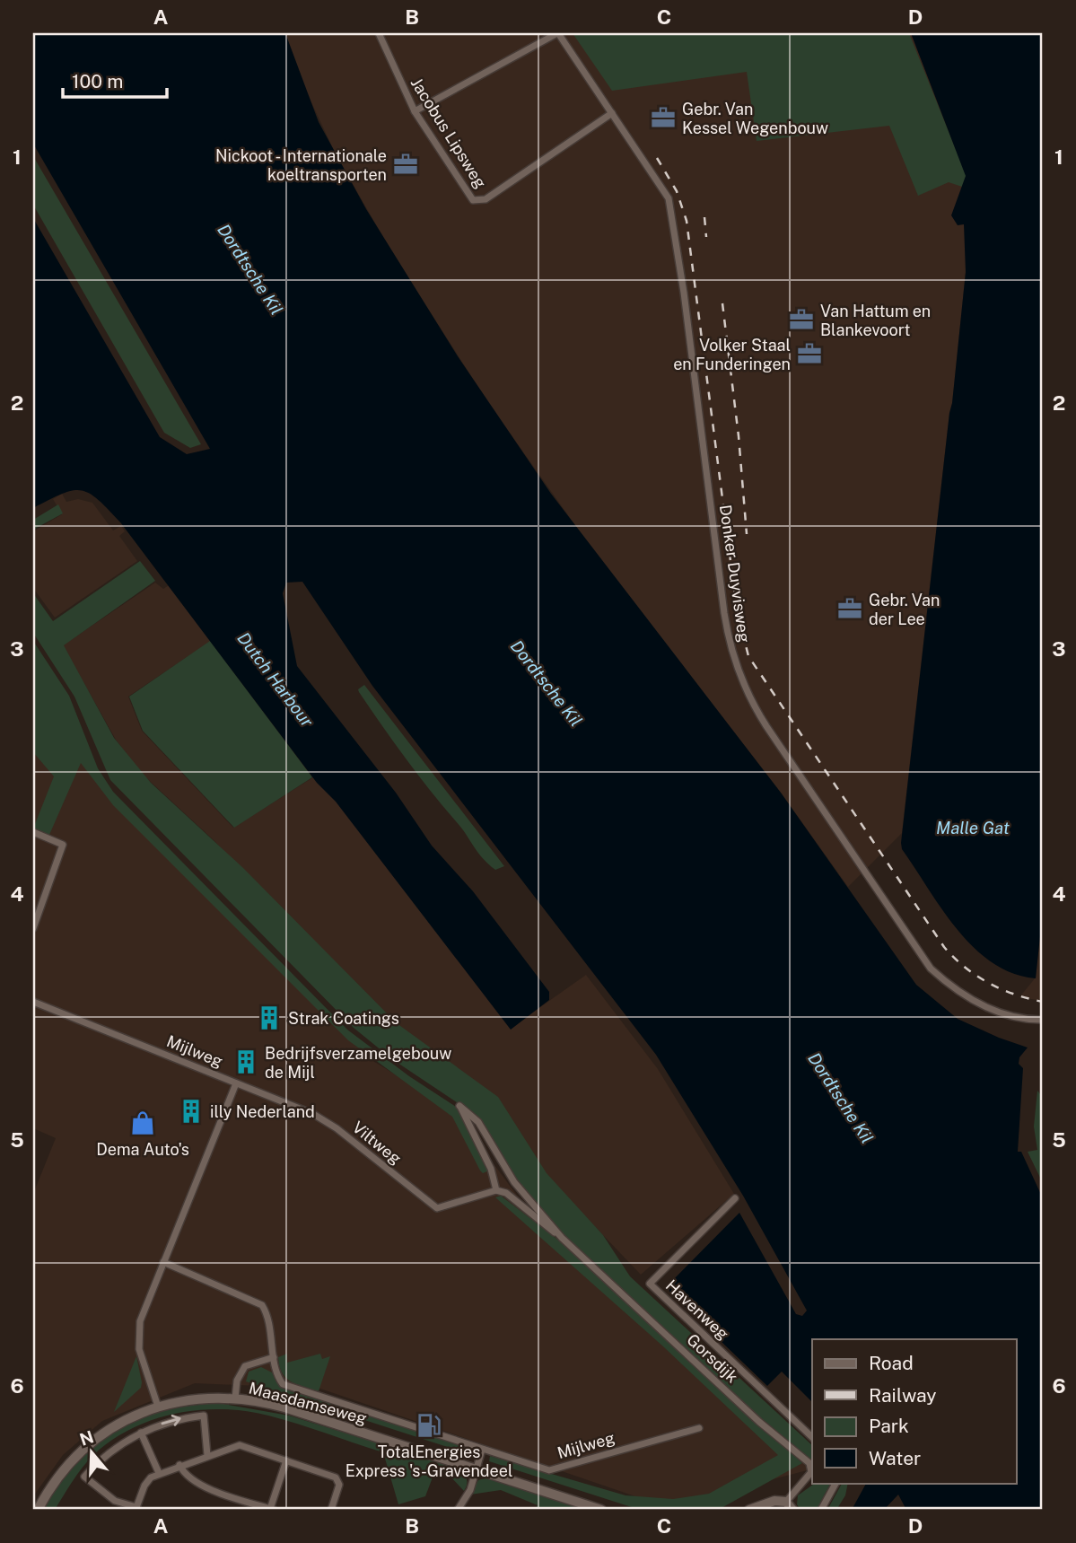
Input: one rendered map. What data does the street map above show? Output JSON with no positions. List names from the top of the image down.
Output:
{
  "streets": {
    "street": [
      "Jacobus Lipsweg",
      "Donker Duyvisweg",
      "Mijlweg",
      "Viltweg",
      "Havenweg",
      "Gorsdijk",
      "Maasdamseweg"
    ]
  },
  "crossings": [
    ["Jacobus Lipsweg", "Donker Duyvisweg"],
    ["Mijlweg", "Viltweg"],
    ["Mijlweg", "Maasdamseweg"],
    ["Viltweg", "Gorsdijk"]
  ],
  "water": ["Dordtsche Kil", "Dutch Harbour", "Malle Gat"],
  "places": {
    "office": [
      "Gebr. Van Kessel Wegenbouw",
      "Nickoot - Internationale koeltransporten",
      "Van Hattum en Blankevoort",
      "Volker Staal en Funderingen",
      "Gebr. Van der Lee"
    ],
    "building": ["Strak Coatings", "Bedrijfsverzamelgebouw de Mijl", "illy Nederland"],
    "shop": ["Dema Auto's"],
    "fuel station": ["TotalEnergies Express 's-Gravendeel"]
  },
  "legend": [
    "Road",
    "Railway",
    "Park",
    "Water"
  ],
  "scale_bar": "100 m",
  "north": "top",
  "grid": {
    "columns": [
      "A",
      "B",
      "C",
      "D"
    ],
    "rows": [
      "1",
      "2",
      "3",
      "4",
      "5",
      "6"
    ]
  }
}
